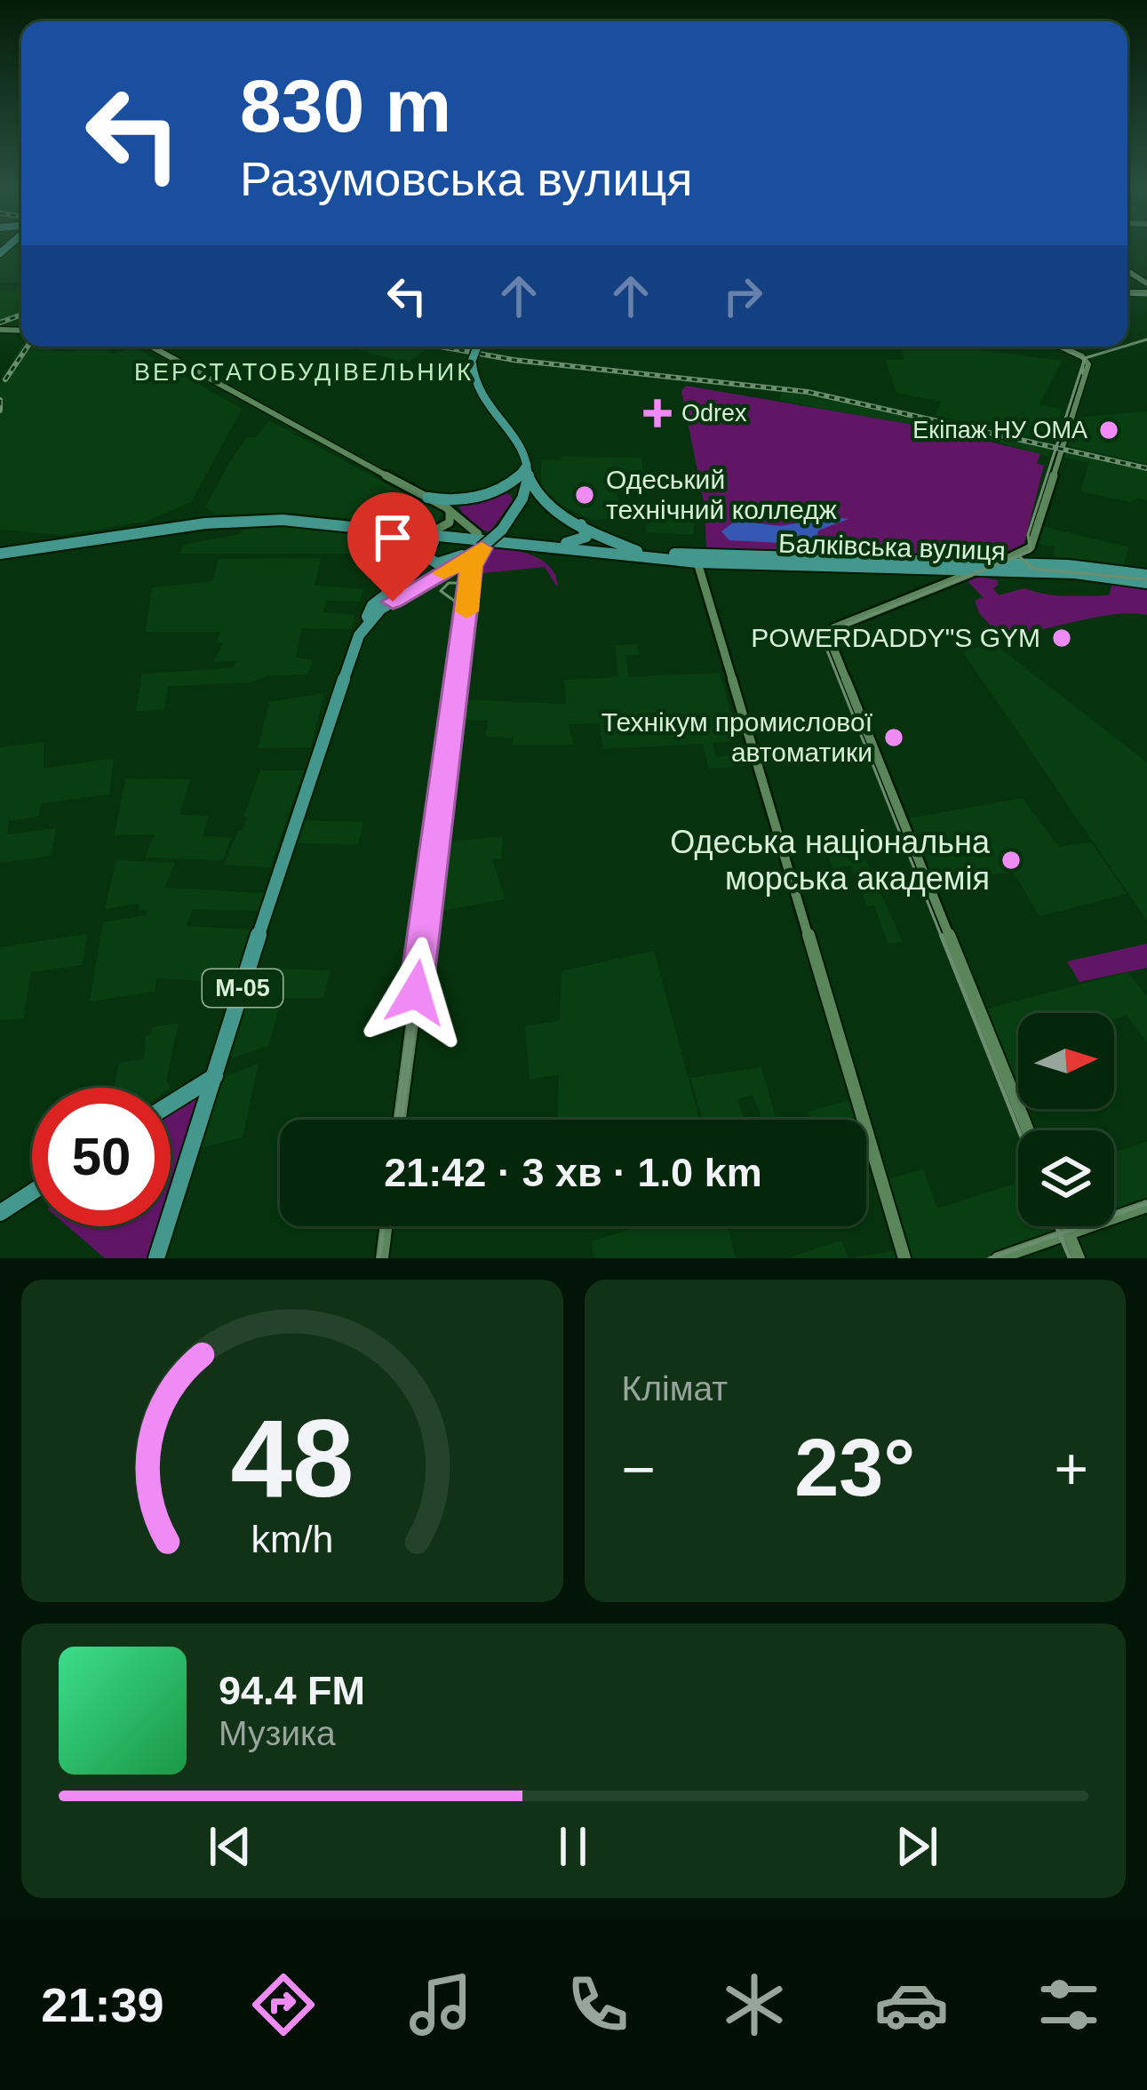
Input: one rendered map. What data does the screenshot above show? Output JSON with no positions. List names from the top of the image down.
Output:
{
  "streets": {
    "main road": ["Балківська вулиця", "М-05"]
  },
  "districts": ["ВЕРСТАТОБУДІВЕЛЬНИК"],
  "places": {
    "health": ["Odrex"],
    "other": [
      "Екіпаж НУ ОМА",
      "Одеський технічний колледж",
      "POWERDADDY\"S GYM",
      "Технікум промислової автоматики",
      "Одеська національна морська академія"
    ]
  },
  "north": "right",
  "page": {
    "turn": ["830 m", "Разумовська вулиця"],
    "limit": "50",
    "trip": "21:42 · 3 хв · 1.0 km",
    "tile": "Клімат",
    "heat": ["−", "23°", "+"],
    "song": ["94.4 FM", "Музика"],
    "tabs": "21:39",
    "gauge": ["48", "km/h"]
  }
}
